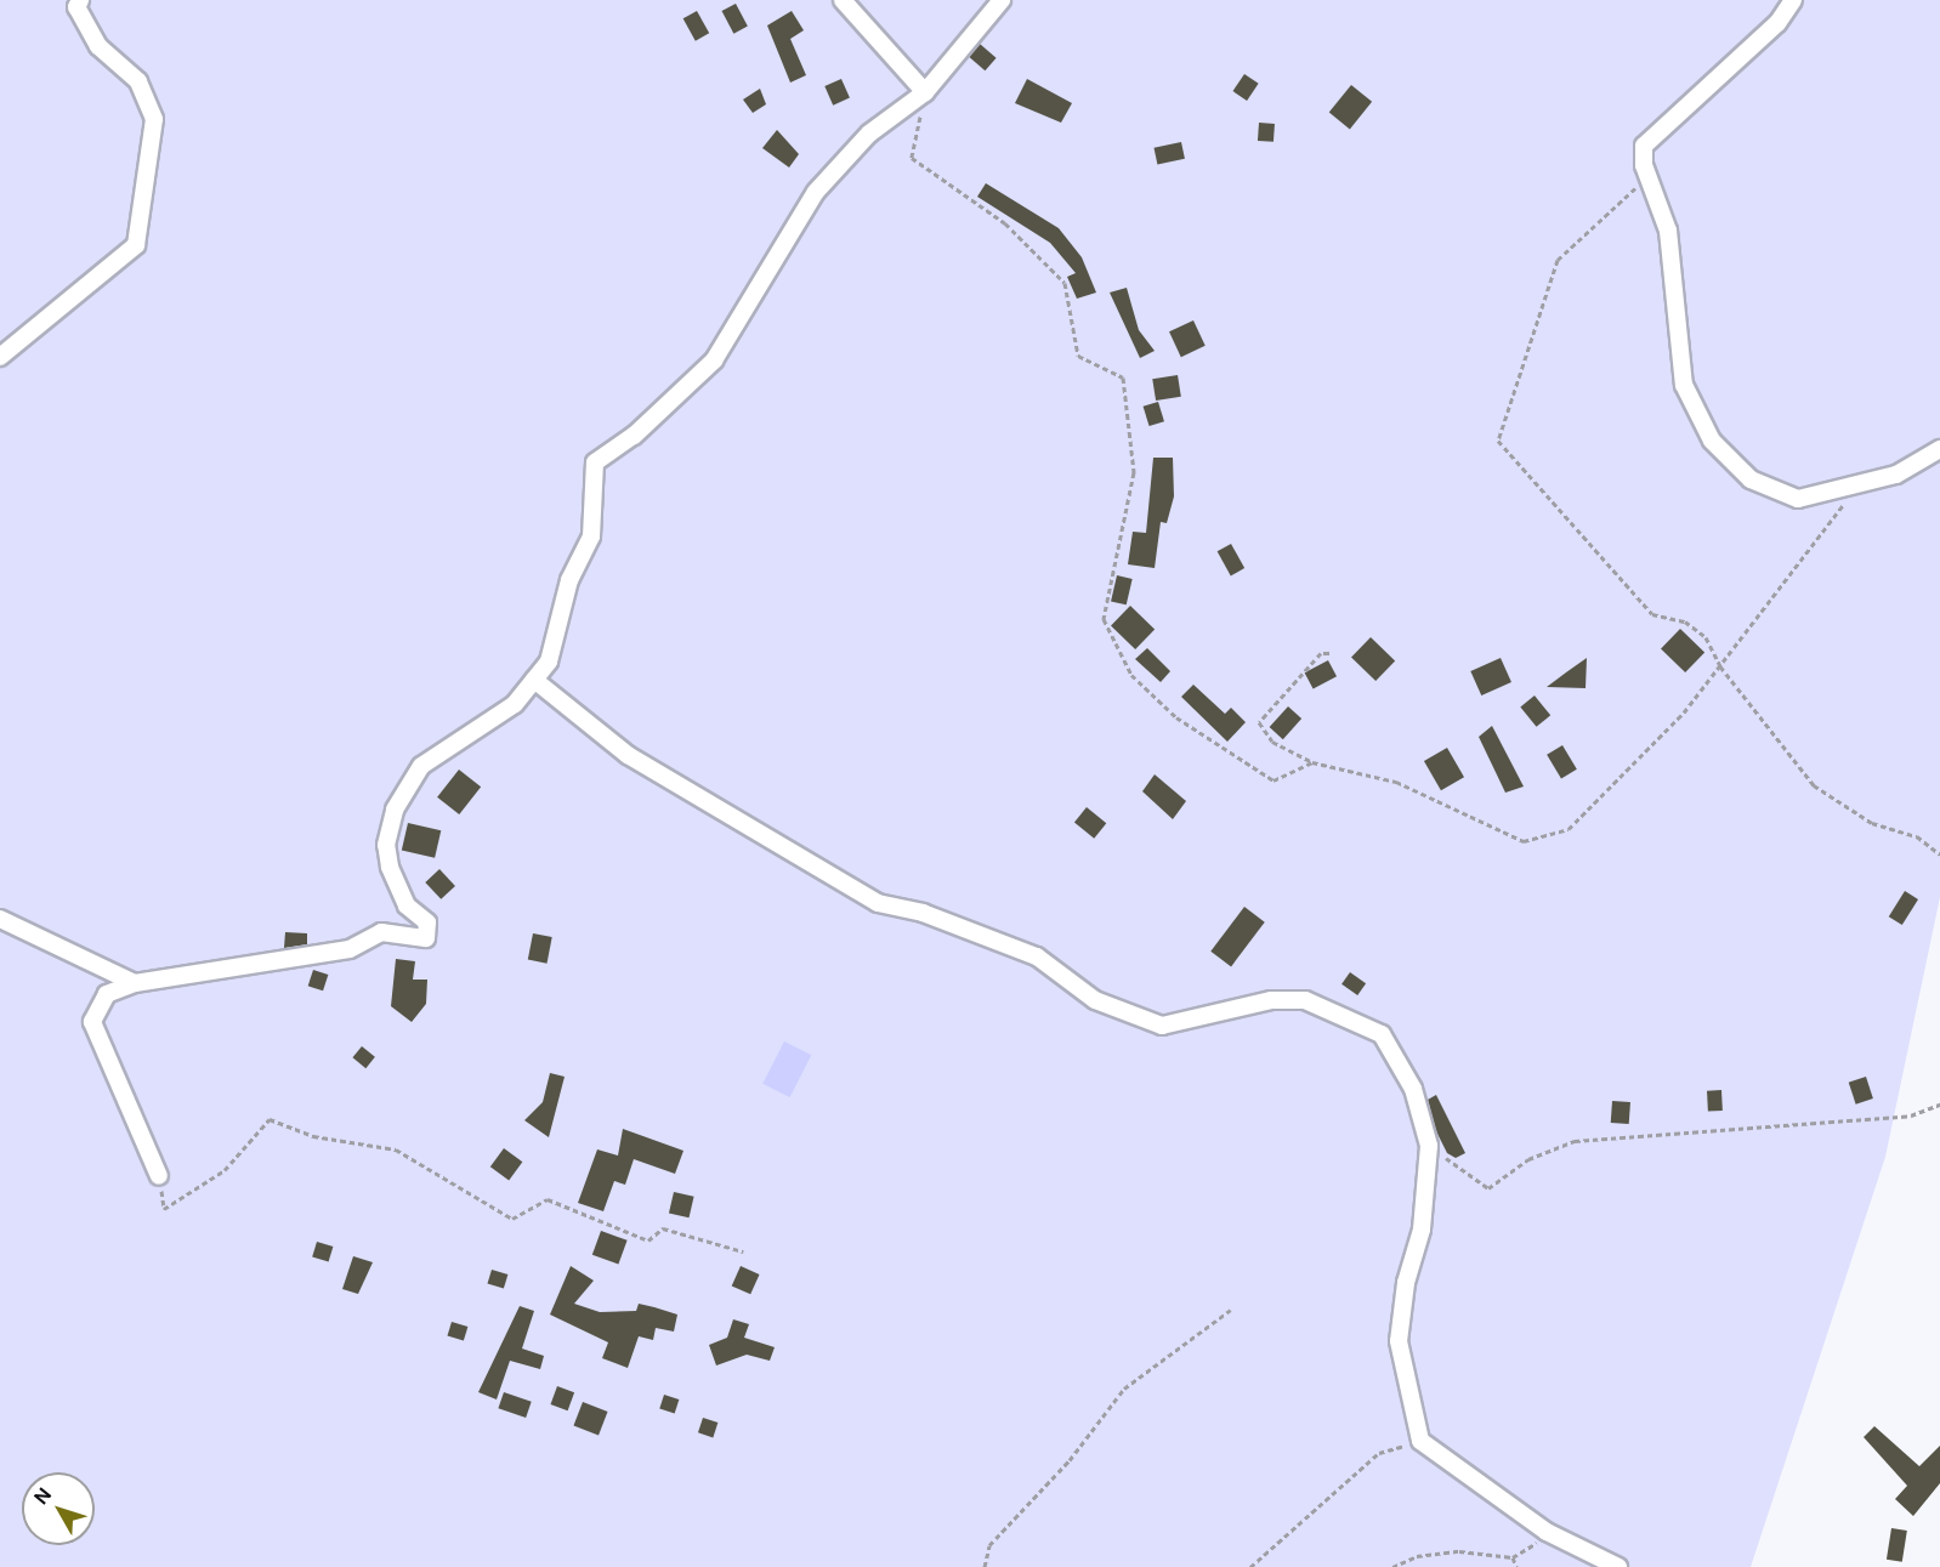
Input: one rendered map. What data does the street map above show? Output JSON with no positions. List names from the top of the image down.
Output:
{
  "north": "top left"
}
